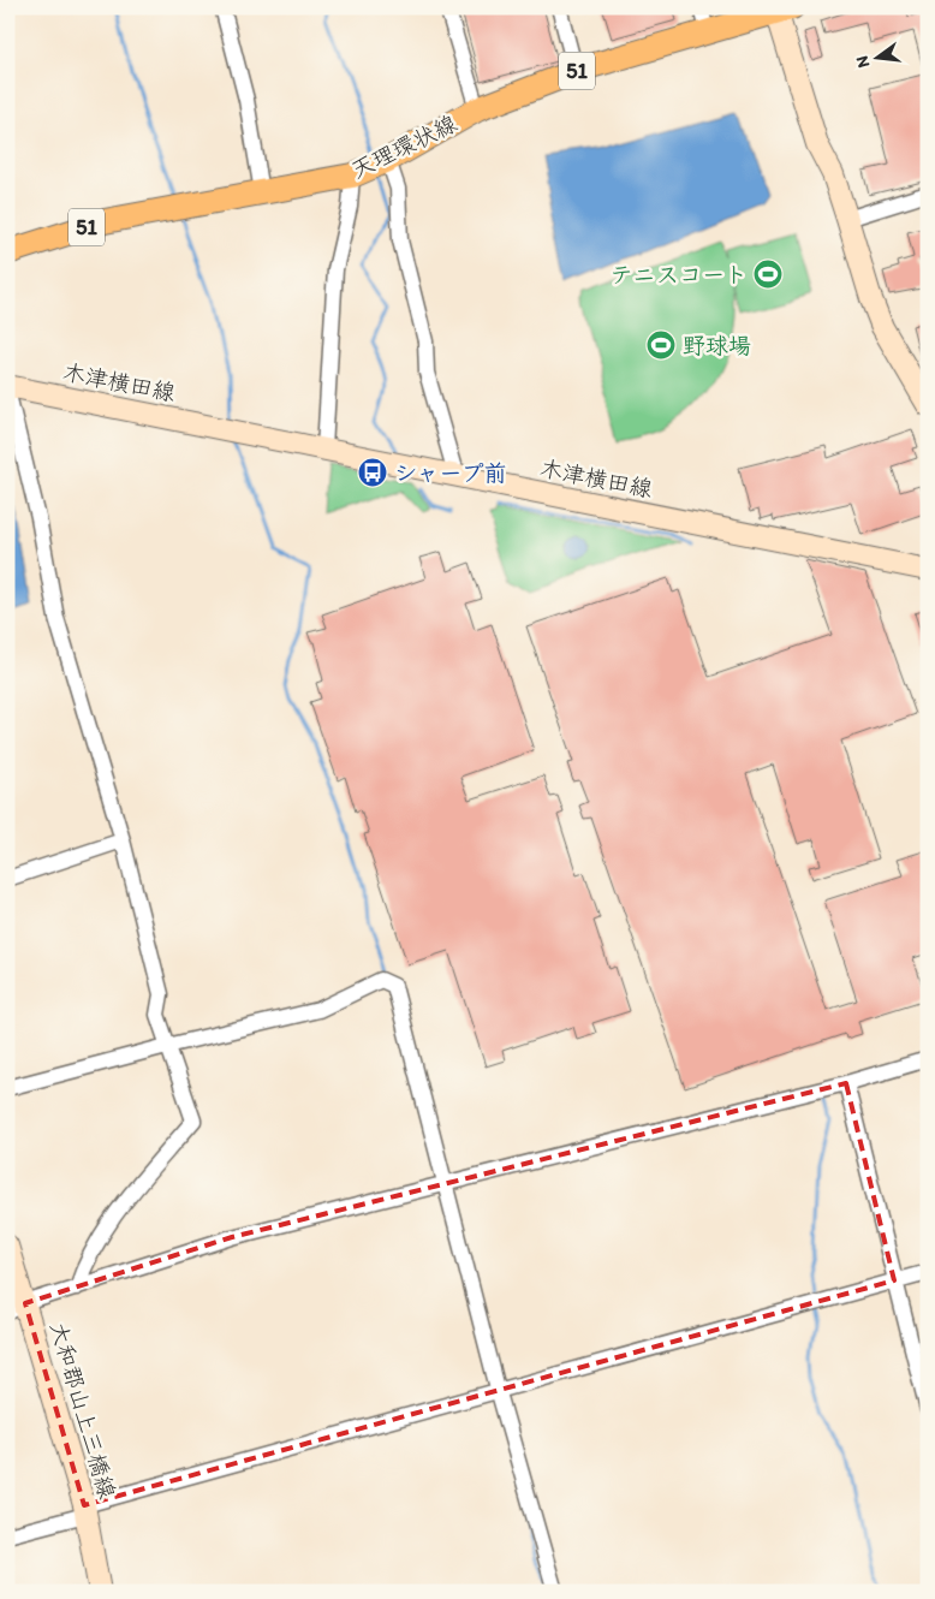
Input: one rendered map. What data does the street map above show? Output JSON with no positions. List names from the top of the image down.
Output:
{
  "streets": {
    "main road": [
      "51",
      "天理環状線",
      "木津横田線",
      "大和郡山上三橋線"
    ]
  },
  "places": {
    "sports": ["テニスコート", "野球場"],
    "bus stop": ["シャープ前"]
  },
  "north": "left"
}
